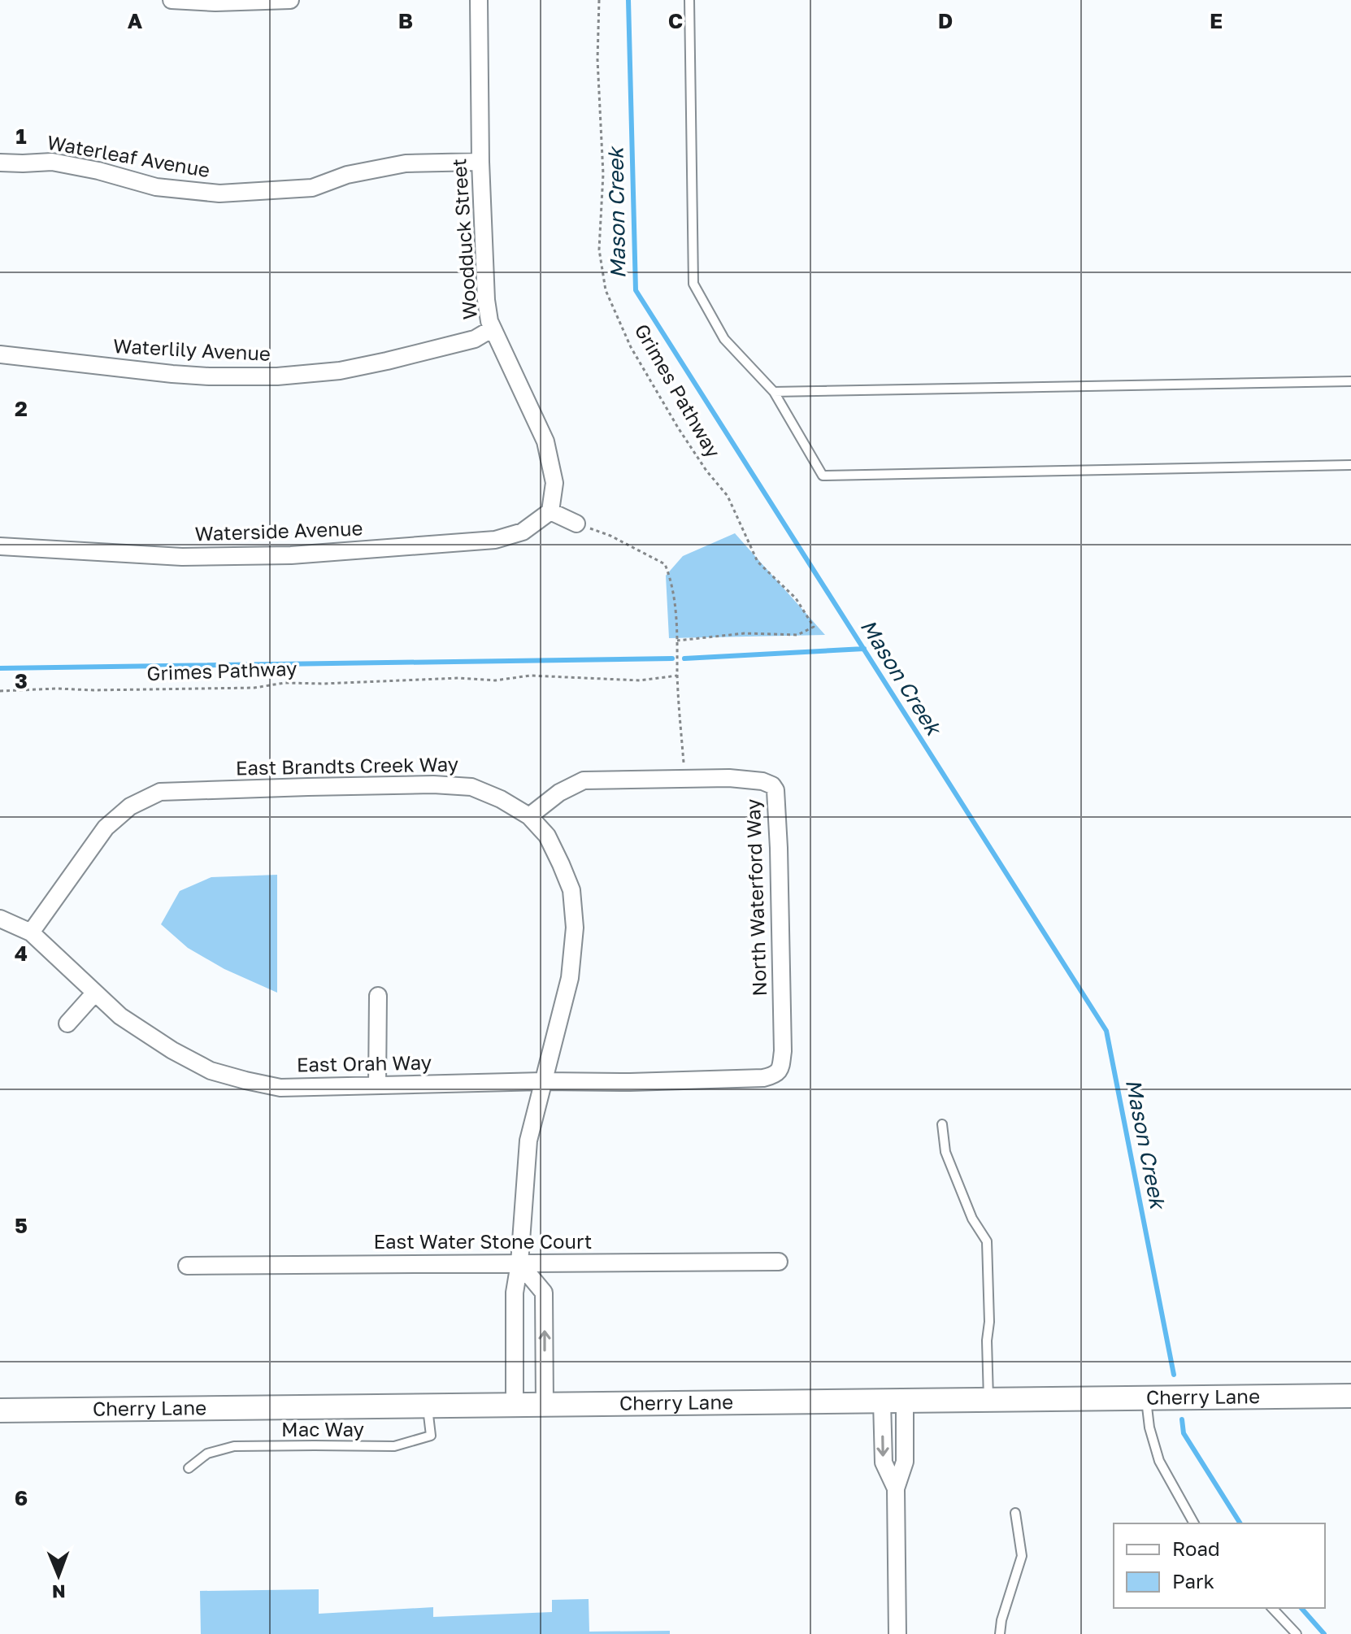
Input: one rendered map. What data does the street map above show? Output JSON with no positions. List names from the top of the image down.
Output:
{
  "streets": {
    "main road": ["Cherry Lane"],
    "street": [
      "Waterleaf Avenue",
      "Woodduck Street",
      "Waterlily Avenue",
      "Waterside Avenue",
      "East Brandts Creek Way",
      "North Waterford Way",
      "East Orah Way",
      "East Water Stone Court"
    ],
    "lane": ["Mac Way"],
    "path": ["Grimes Pathway"]
  },
  "crossings": [
    ["Waterleaf Avenue", "Woodduck Street"],
    ["Woodduck Street", "Waterlily Avenue"],
    ["Woodduck Street", "Waterside Avenue"],
    ["East Brandts Creek Way", "North Waterford Way"],
    ["East Brandts Creek Way", "East Orah Way"],
    ["East Brandts Creek Way", "East Water Stone Court"],
    ["East Brandts Creek Way", "Cherry Lane"],
    ["North Waterford Way", "East Orah Way"],
    ["Cherry Lane", "Mac Way"]
  ],
  "water": ["Mason Creek"],
  "legend": ["Road", "Park"],
  "north": "bottom",
  "grid": {
    "columns": [
      "A",
      "B",
      "C",
      "D",
      "E"
    ],
    "rows": [
      "1",
      "2",
      "3",
      "4",
      "5",
      "6"
    ]
  }
}
